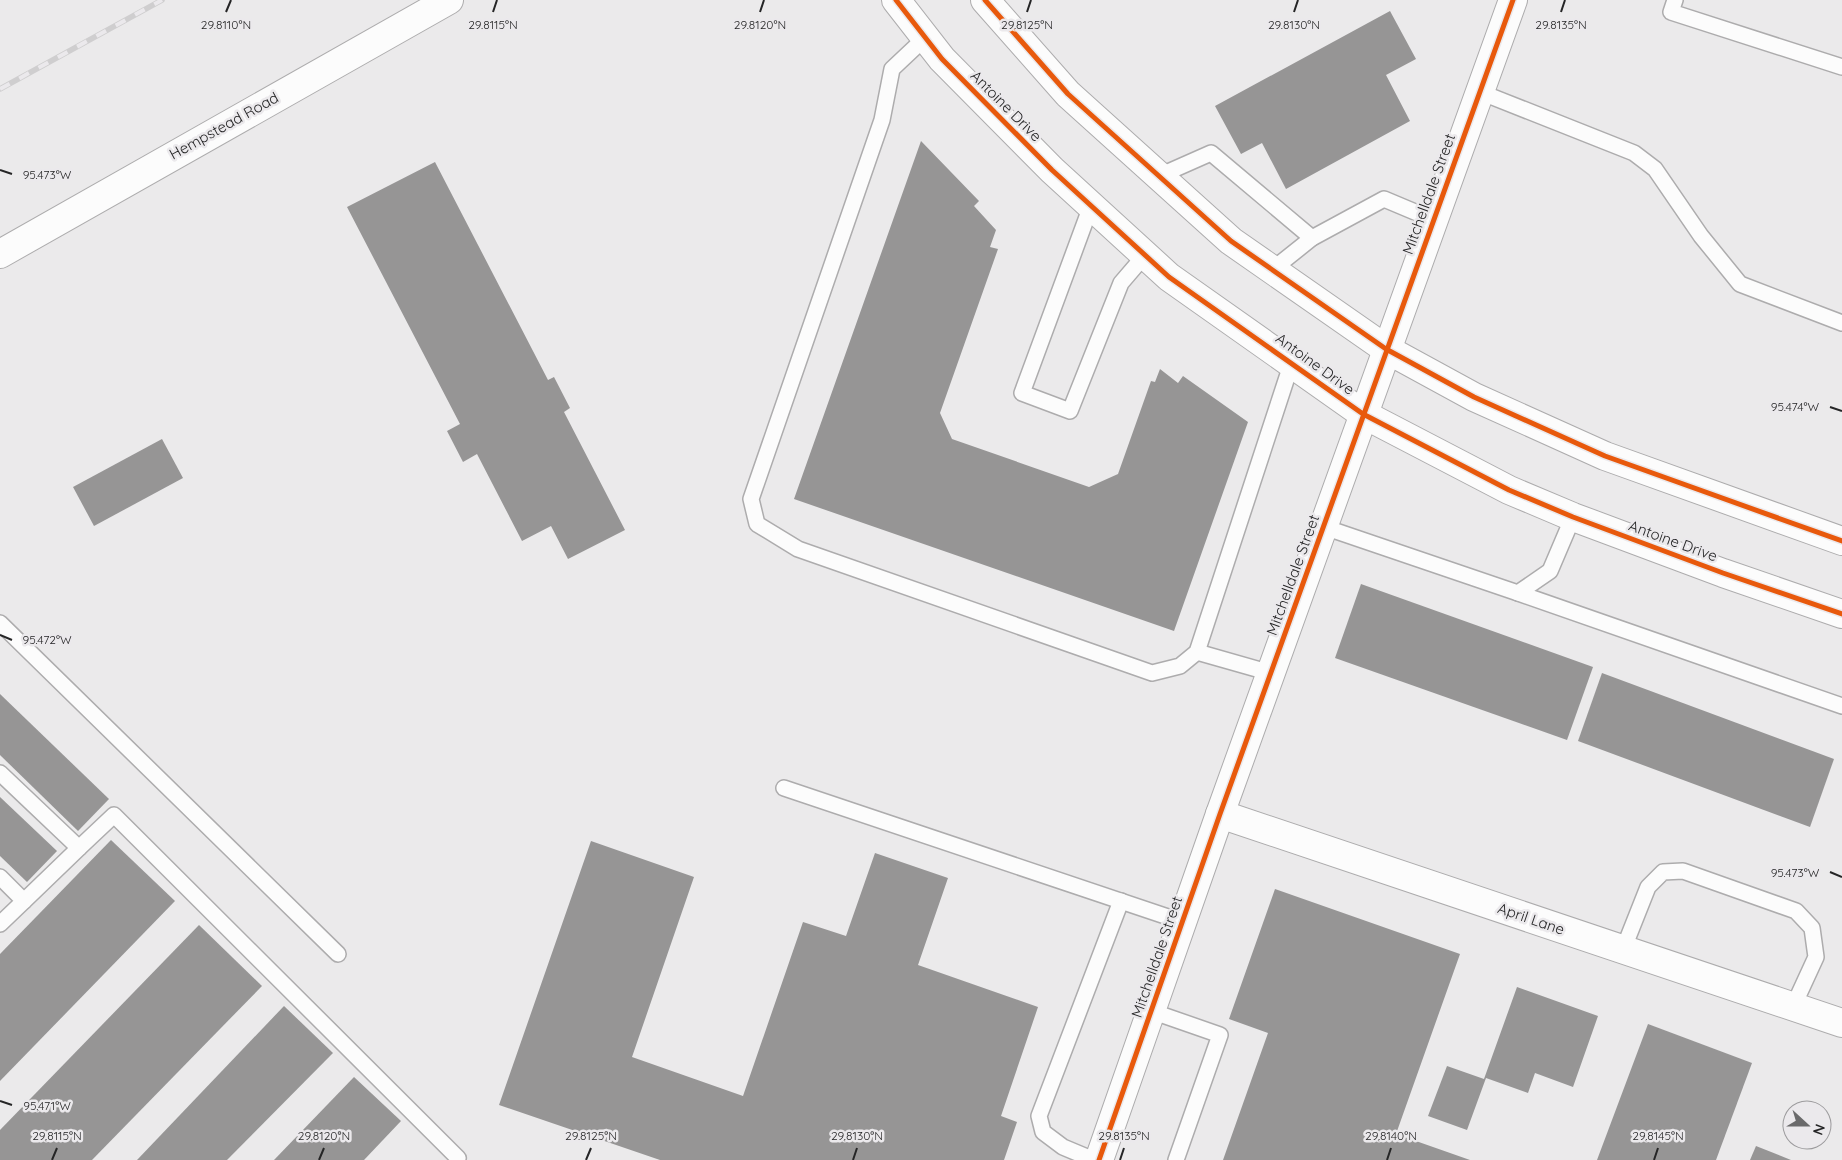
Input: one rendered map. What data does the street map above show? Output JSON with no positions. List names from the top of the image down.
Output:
{
  "streets": {
    "main road": [
      "Antoine Drive",
      "Hempstead Road",
      "Mitchelldale Street",
      "April Lane"
    ]
  },
  "crossings": [
    ["Antoine Drive", "Mitchelldale Street"],
    ["Mitchelldale Street", "April Lane"]
  ],
  "north": "right",
  "coordinates": [
    "29.8110°N",
    "29.8115°N",
    "29.8120°N",
    "29.8125°N",
    "29.8130°N",
    "29.8135°N",
    "95.473°W",
    "95.474°W",
    "95.472°W",
    "95.471°W",
    "29.8140°N",
    "29.8145°N"
  ]
}
